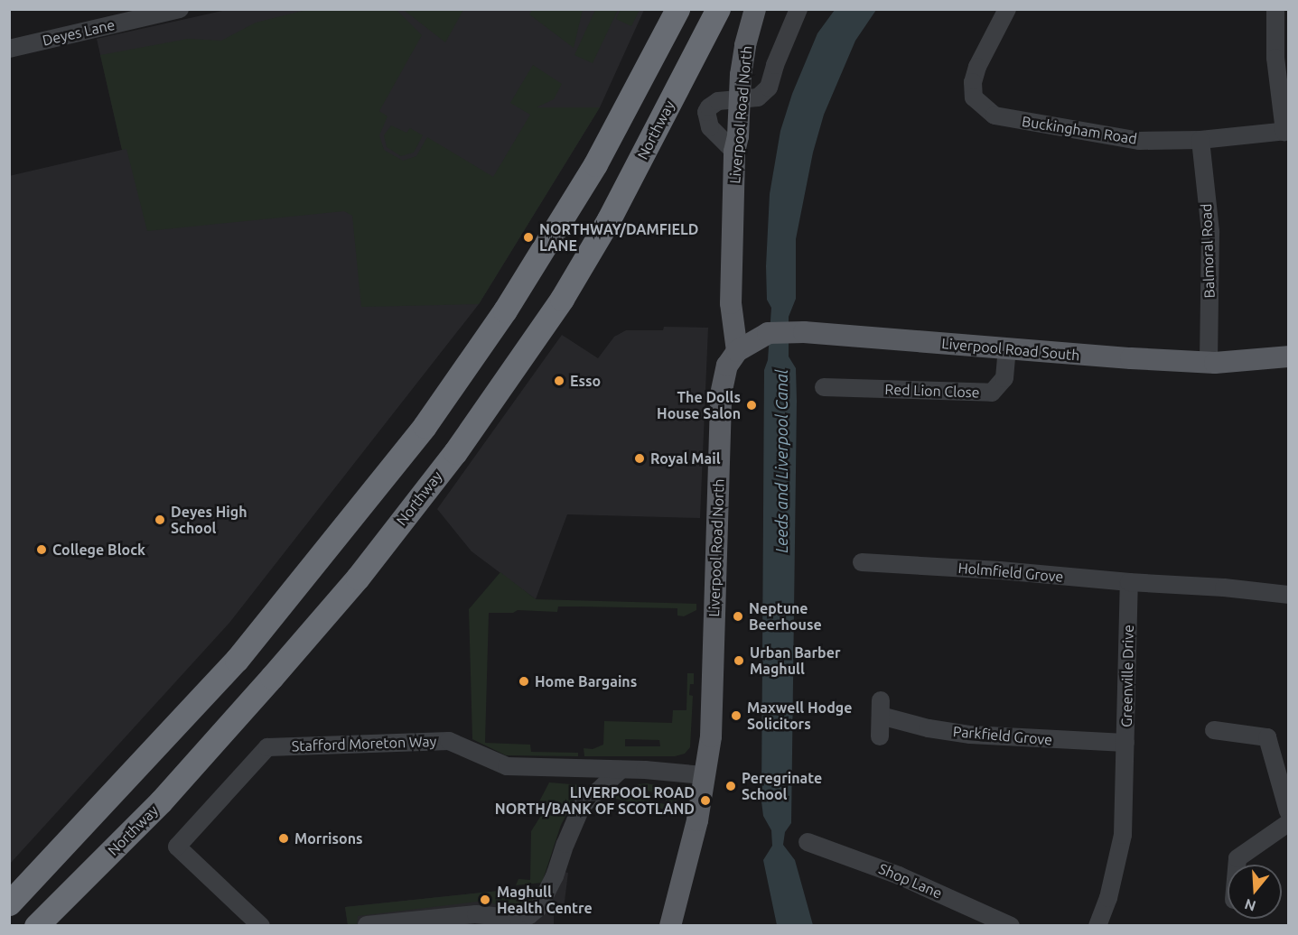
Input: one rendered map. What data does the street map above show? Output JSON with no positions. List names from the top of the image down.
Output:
{
  "streets": {
    "highway": ["Northway"],
    "main road": ["Liverpool Road North", "Liverpool Road South"],
    "street": [
      "Deyes Lane",
      "Buckingham Road",
      "Balmoral Road",
      "Red Lion Close",
      "Holmfield Grove",
      "Greenville Drive",
      "Parkfield Grove",
      "Stafford Moreton Way",
      "Shop Lane"
    ]
  },
  "crossings": [
    ["Liverpool Road North", "Liverpool Road South"],
    ["Liverpool Road North", "Stafford Moreton Way"],
    ["Buckingham Road", "Balmoral Road"],
    ["Balmoral Road", "Liverpool Road South"],
    ["Liverpool Road South", "Red Lion Close"],
    ["Holmfield Grove", "Greenville Drive"],
    ["Greenville Drive", "Parkfield Grove"]
  ],
  "water": ["Leeds and Liverpool Canal"],
  "places": [
    "NORTHWAY/DAMFIELD LANE",
    "Esso",
    "The Dolls House Salon",
    "Royal Mail",
    "Deyes High School",
    "College Block",
    "Neptune Beerhouse",
    "Urban Barber Maghull",
    "Home Bargains",
    "Maxwell Hodge Solicitors",
    "Peregrinate School",
    "LIVERPOOL ROAD NORTH/BANK OF SCOTLAND",
    "Morrisons",
    "Maghull Health Centre"
  ],
  "north": "bottom"
}
